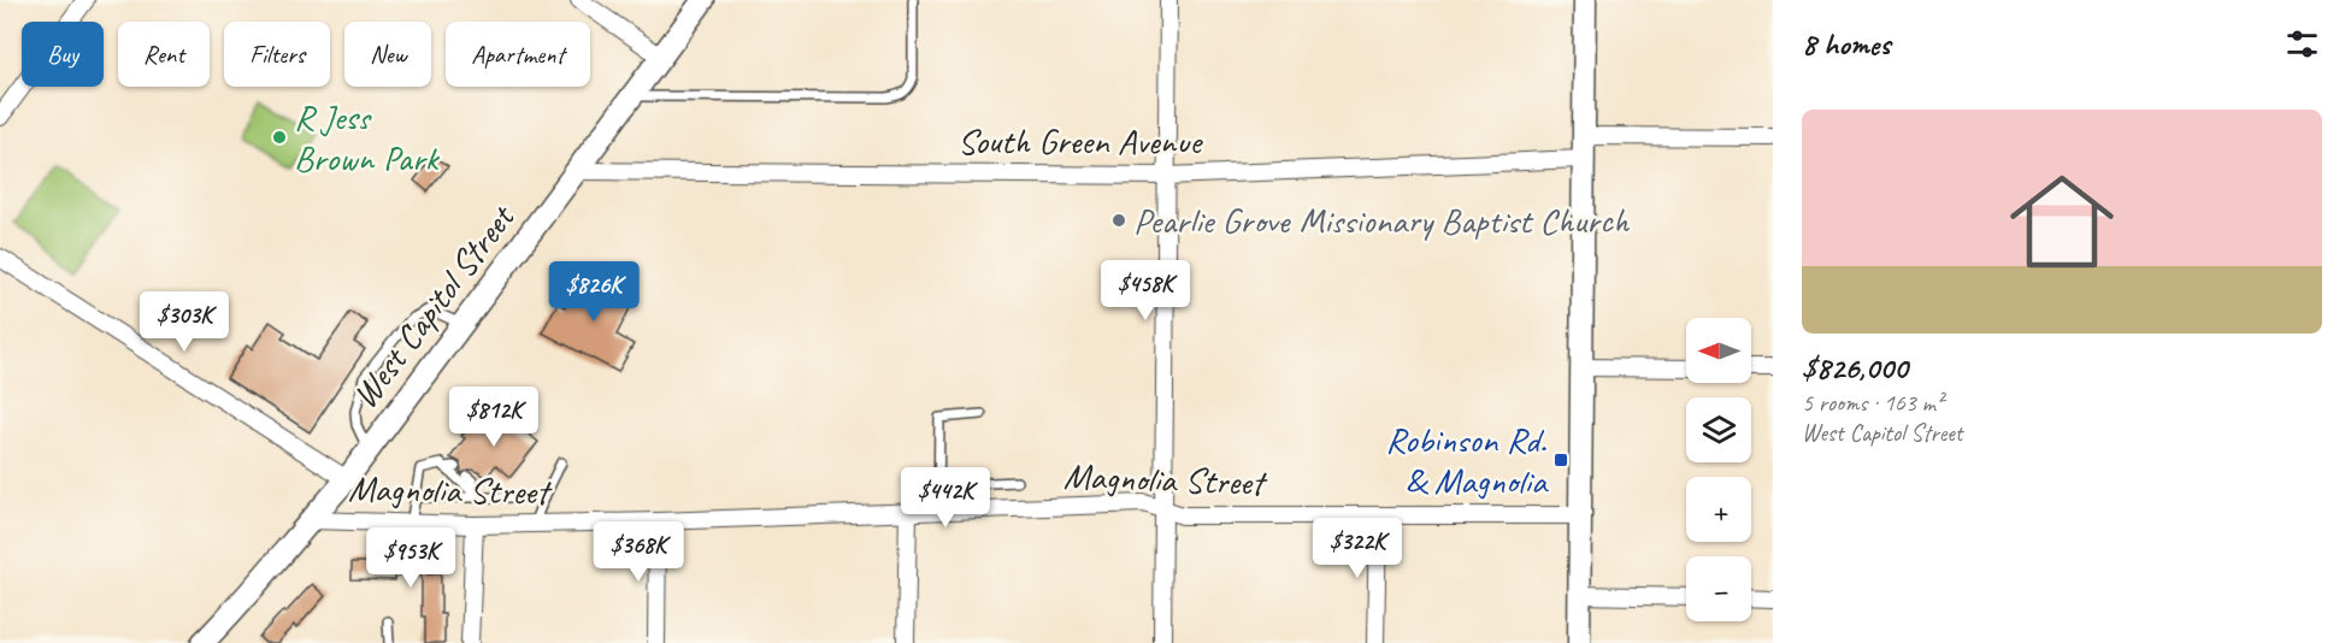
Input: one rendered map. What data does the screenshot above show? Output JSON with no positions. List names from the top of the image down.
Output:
{
  "streets": {
    "main road": ["West Capitol Street"],
    "street": ["South Green Avenue", "Magnolia Street"]
  },
  "crossings": [
    ["South Green Avenue", "West Capitol Street"],
    ["West Capitol Street", "Magnolia Street"]
  ],
  "places": {
    "other": ["R Jess Brown Park", "Pearlie Grove Missionary Baptist Church"],
    "transit": ["Robinson Rd. & Magnolia"]
  },
  "north": "left",
  "page": {
    "heading": "8 homes",
    "chip": [
      "Buy",
      "Rent",
      "Filters",
      "New",
      "Apartment"
    ],
    "list": [
      {
        "name": "$826,000",
        "note": "5 rooms · 163 m² · West Capitol Street"
      }
    ],
    "price": [
      "$458K",
      "$826K",
      "$303K",
      "$812K",
      "$442K",
      "$322K",
      "$368K",
      "$953K"
    ],
    "map_buttons": ["+", "−"]
  }
}
